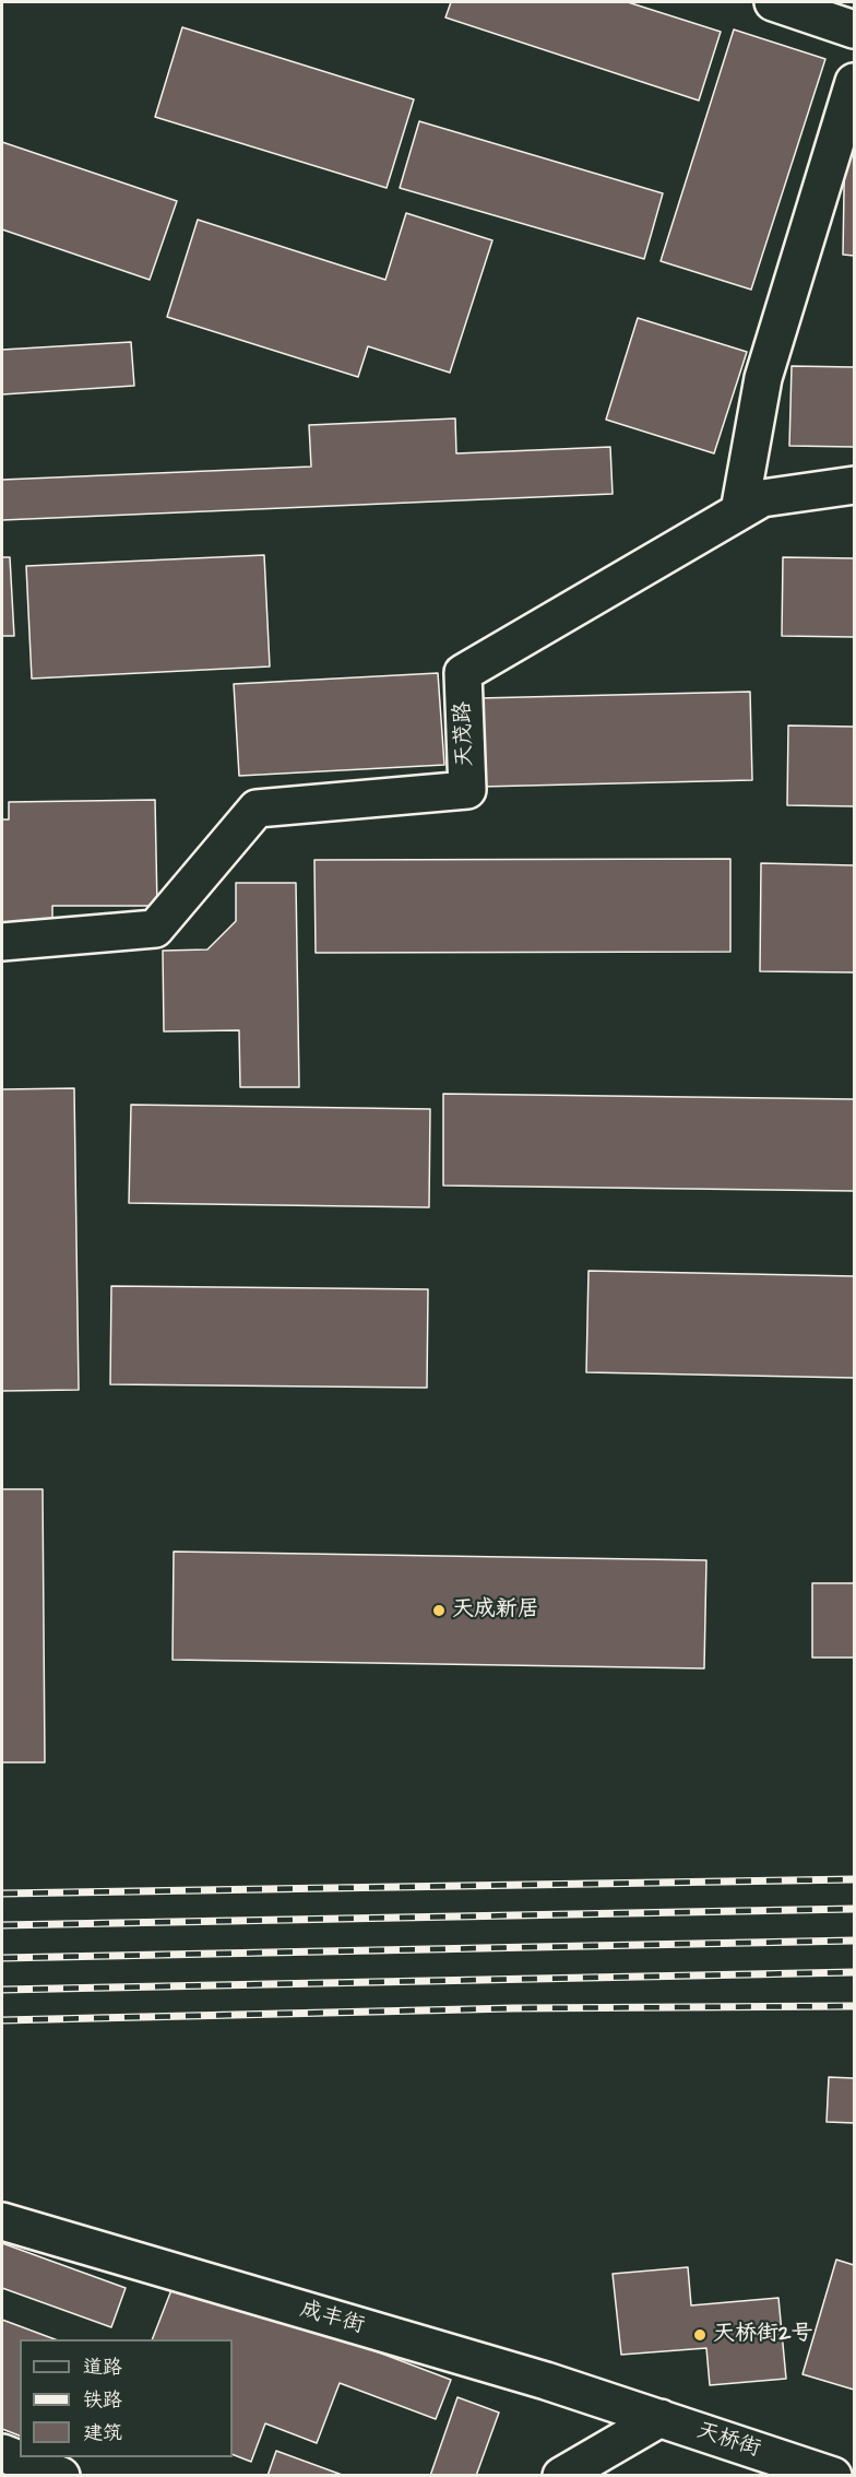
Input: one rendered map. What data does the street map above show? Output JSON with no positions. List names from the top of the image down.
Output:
{
  "streets": {
    "street": ["天茂路", "成丰街", "天桥街"]
  },
  "crossings": [
    ["成丰街", "天桥街"]
  ],
  "places": ["天成新居", "天桥街2号"],
  "legend": ["道路", "铁路", "建筑"]
}
